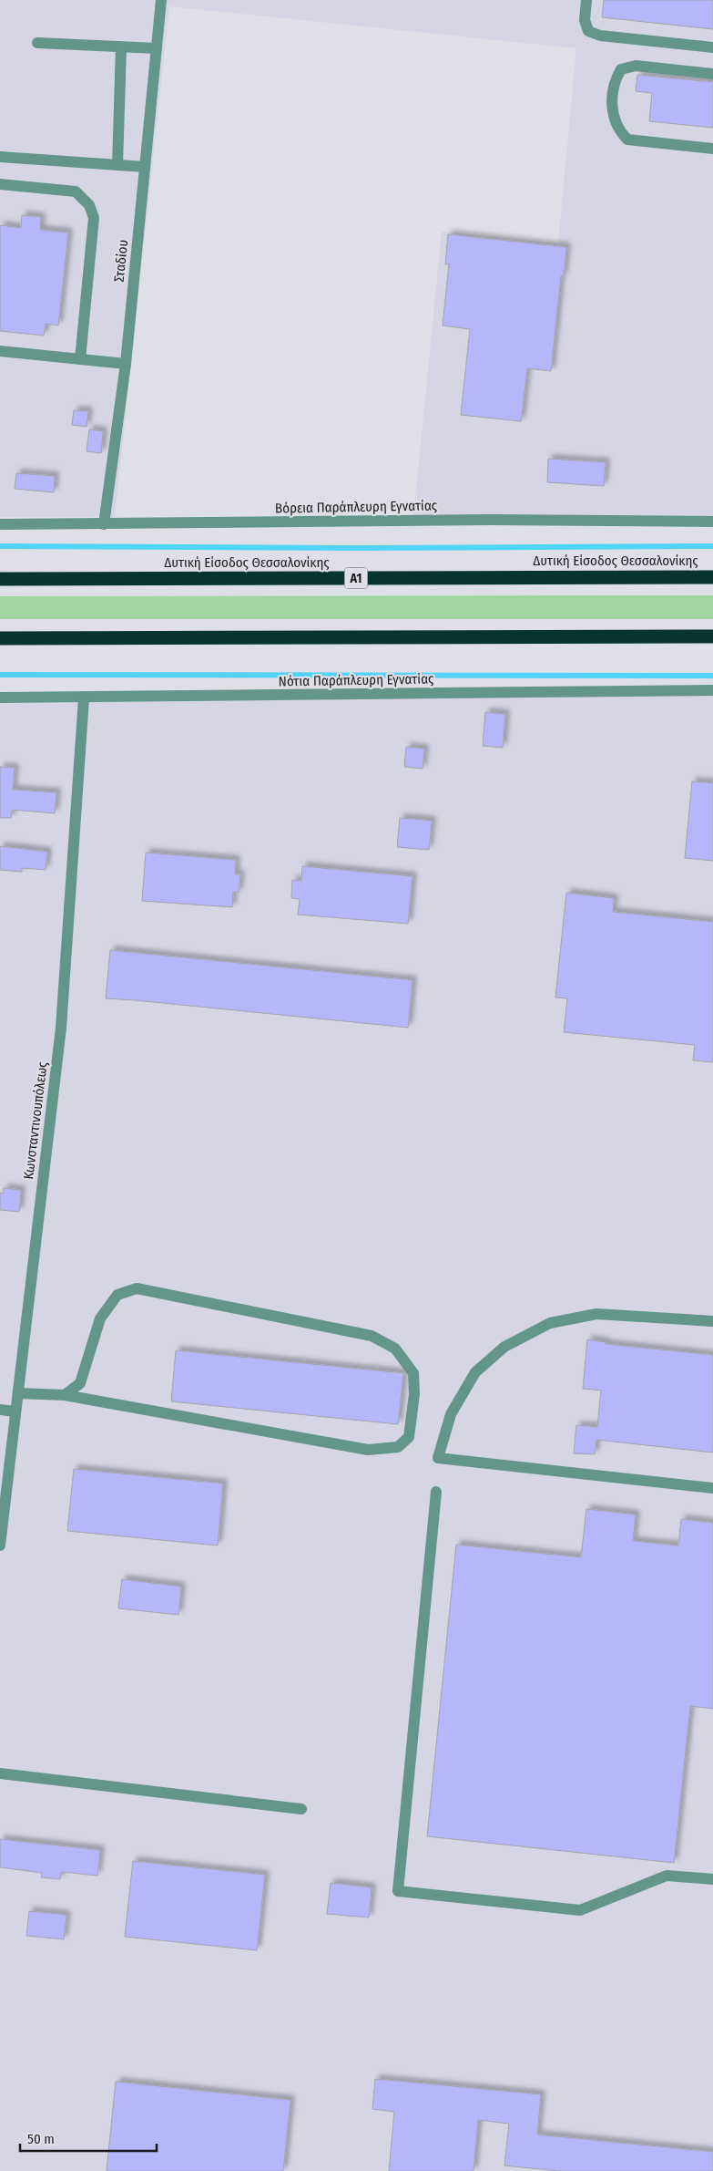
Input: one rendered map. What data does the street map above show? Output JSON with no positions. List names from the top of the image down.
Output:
{
  "streets": {
    "highway": ["Δυτική Είσοδος Θεσσαλονίκης", "Α1"],
    "street": [
      "Σταδίου",
      "Βόρεια Παράπλευρη Εγνατίας",
      "Νότια Παράπλευρη Εγνατίας",
      "Κωνσταντινουπόλεως"
    ]
  },
  "crossings": [
    ["Σταδίου", "Βόρεια Παράπλευρη Εγνατίας"],
    ["Νότια Παράπλευρη Εγνατίας", "Κωνσταντινουπόλεως"]
  ],
  "scale_bar": "50 m"
}
